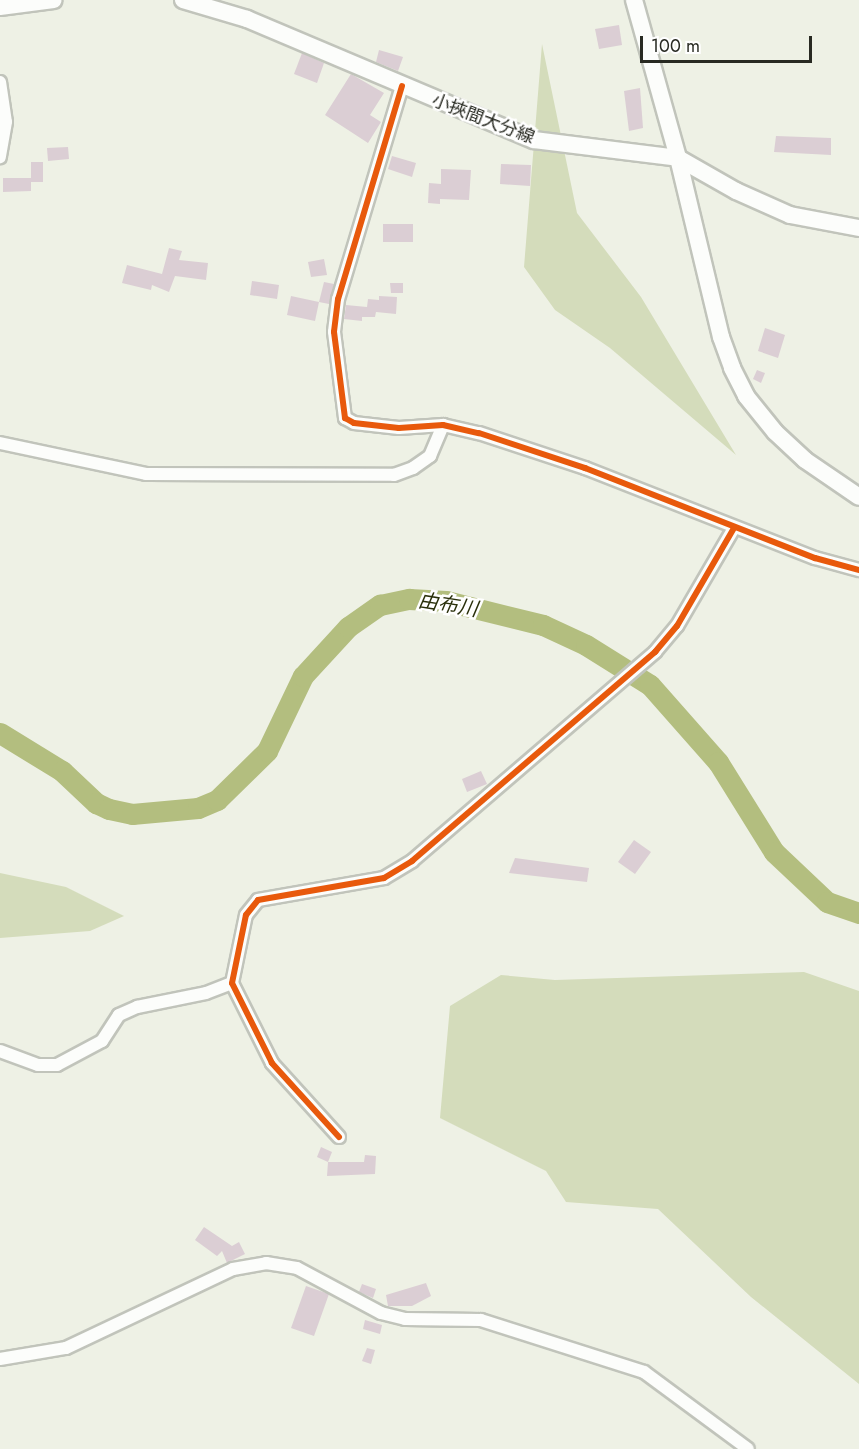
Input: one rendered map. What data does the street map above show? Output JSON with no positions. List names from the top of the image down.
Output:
{
  "streets": {
    "main road": ["小挾間大分線"]
  },
  "water": ["由布川"],
  "scale_bar": "100 m"
}
